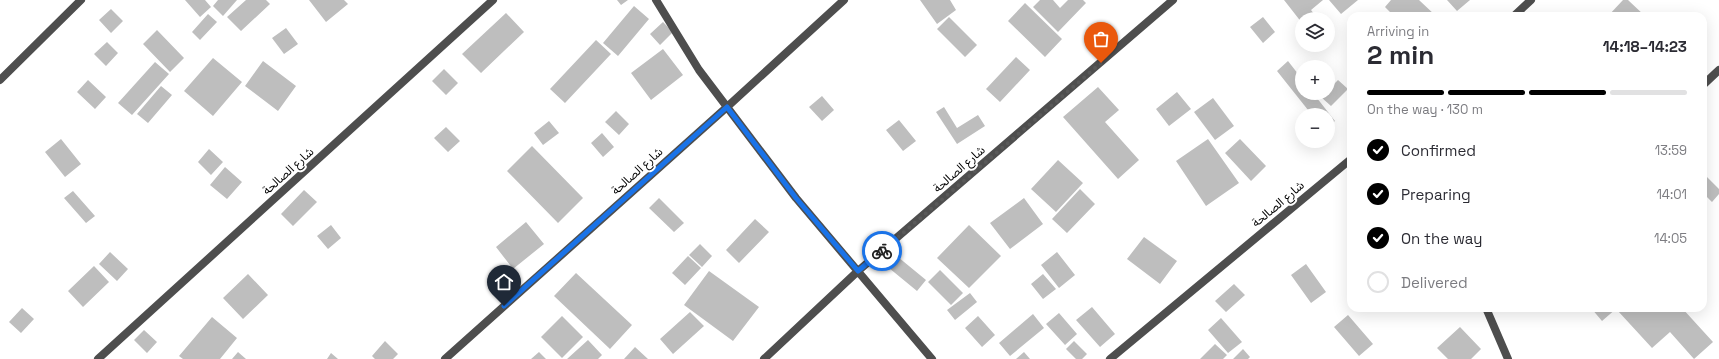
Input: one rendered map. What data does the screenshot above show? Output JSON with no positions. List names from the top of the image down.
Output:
{
  "streets": {
    "street": ["شارع الصالحة"]
  },
  "page": {
    "map_buttons": ["+", "−"],
    "heading": ["2 min", "Arriving in", "14:18–14:23"],
    "bar": "On the way · 130 m",
    "list": [
      ["Confirmed", "13:59"],
      ["Preparing", "14:01"],
      ["On the way", "14:05"],
      "Delivered"
    ]
  }
}
